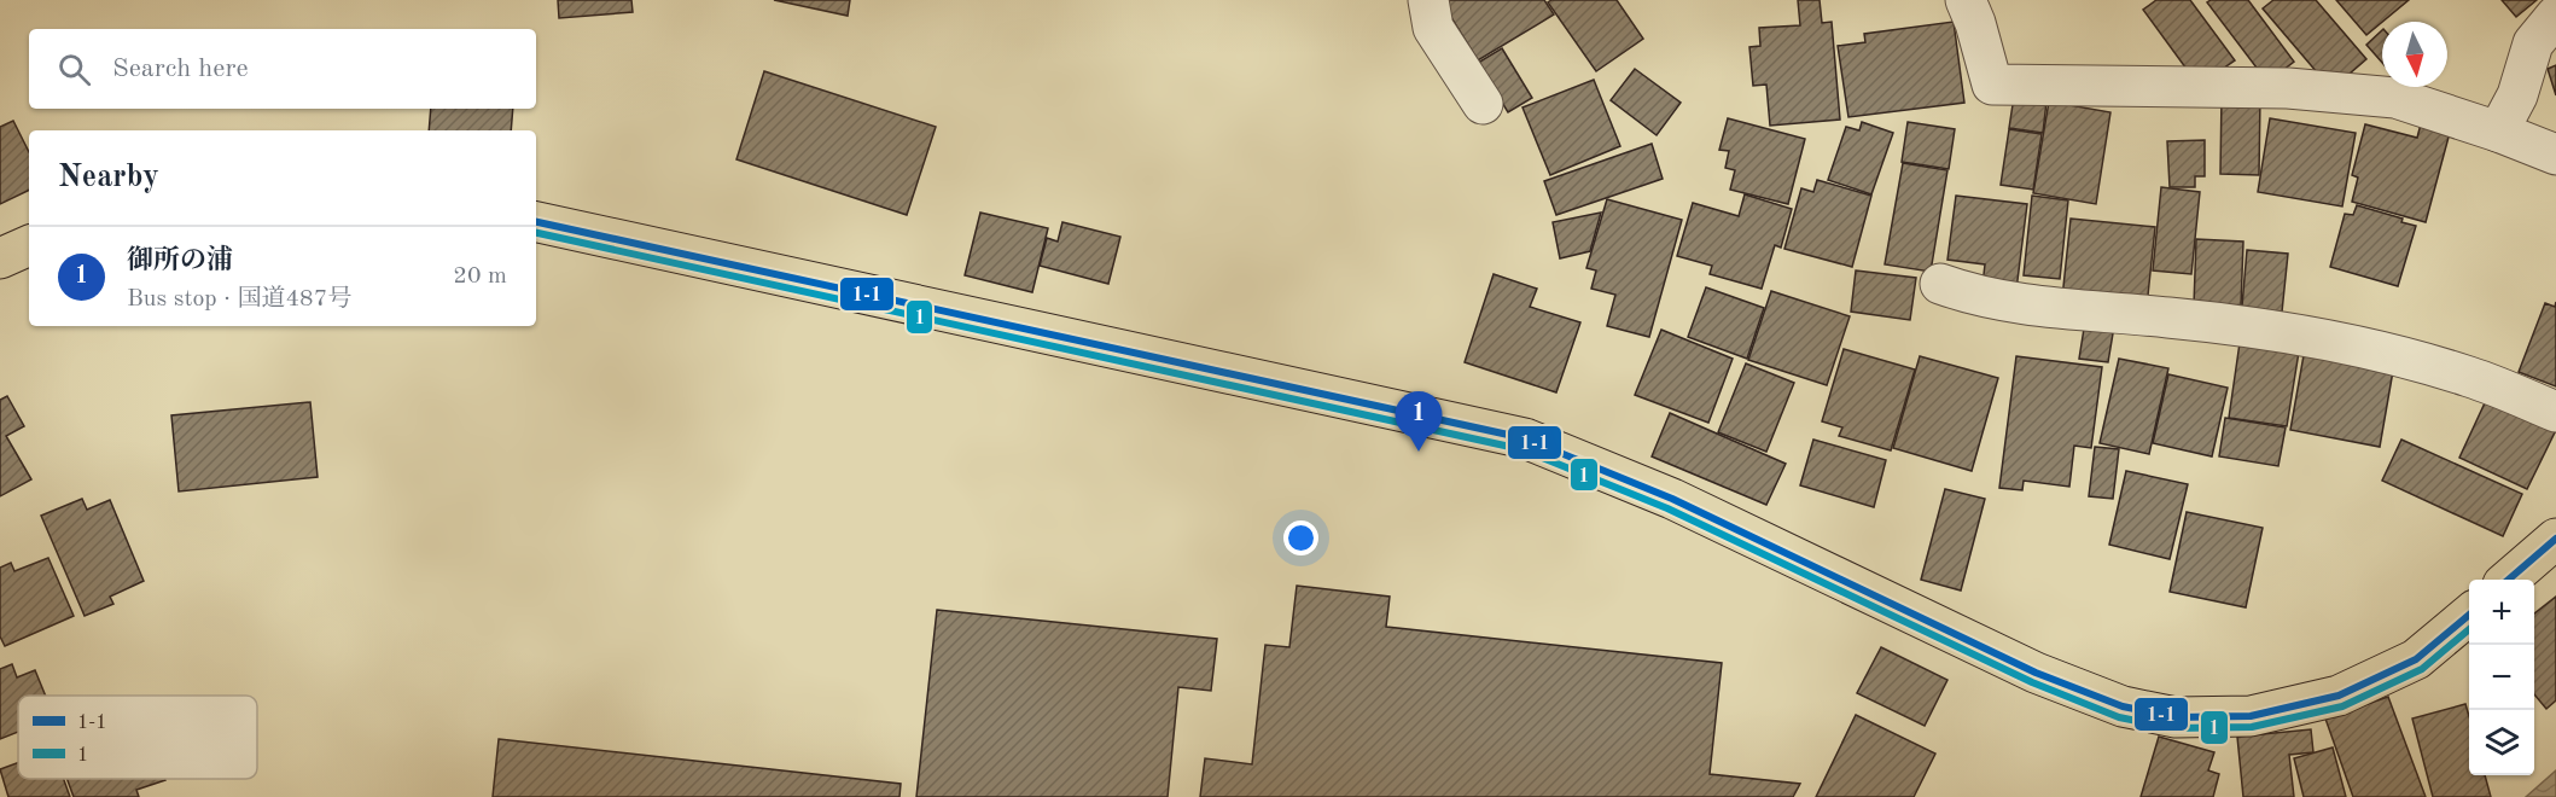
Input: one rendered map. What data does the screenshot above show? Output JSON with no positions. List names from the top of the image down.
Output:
{
  "lines": ["transit line 1-1", "transit line 1"],
  "legend": ["1-1", "1"],
  "north": "bottom",
  "page": {
    "search": "Search here",
    "heading": "Nearby",
    "list": [
      {
        "mark": "1",
        "name": "御所の浦",
        "note": "Bus stop · 国道487号",
        "value": "20 m"
      }
    ],
    "pins": "1",
    "map_buttons": ["+", "−"]
  }
}
